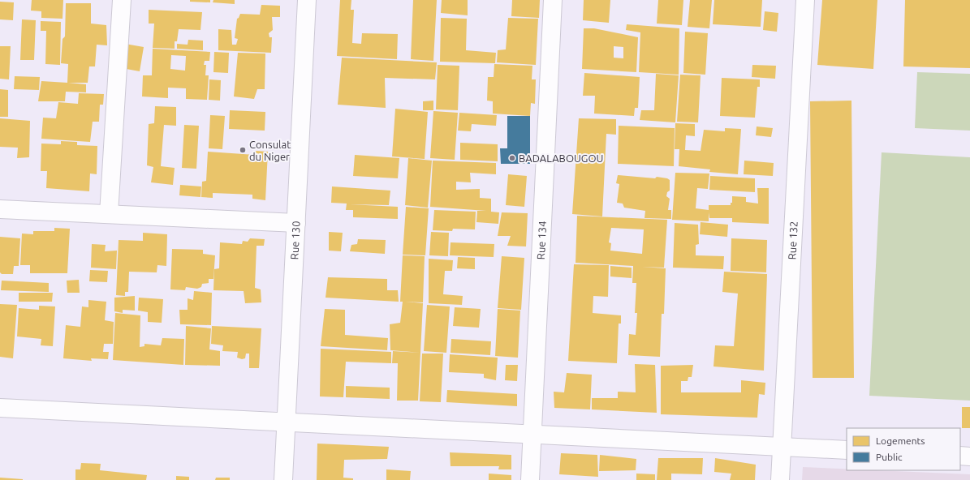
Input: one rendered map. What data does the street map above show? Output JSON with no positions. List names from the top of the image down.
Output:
{
  "streets": {
    "street": ["Rue 130", "Rue 134", "Rue 132"]
  },
  "places": ["Consulat du Niger", "BADALABOUGOU"],
  "legend": ["Logements", "Public"]
}
